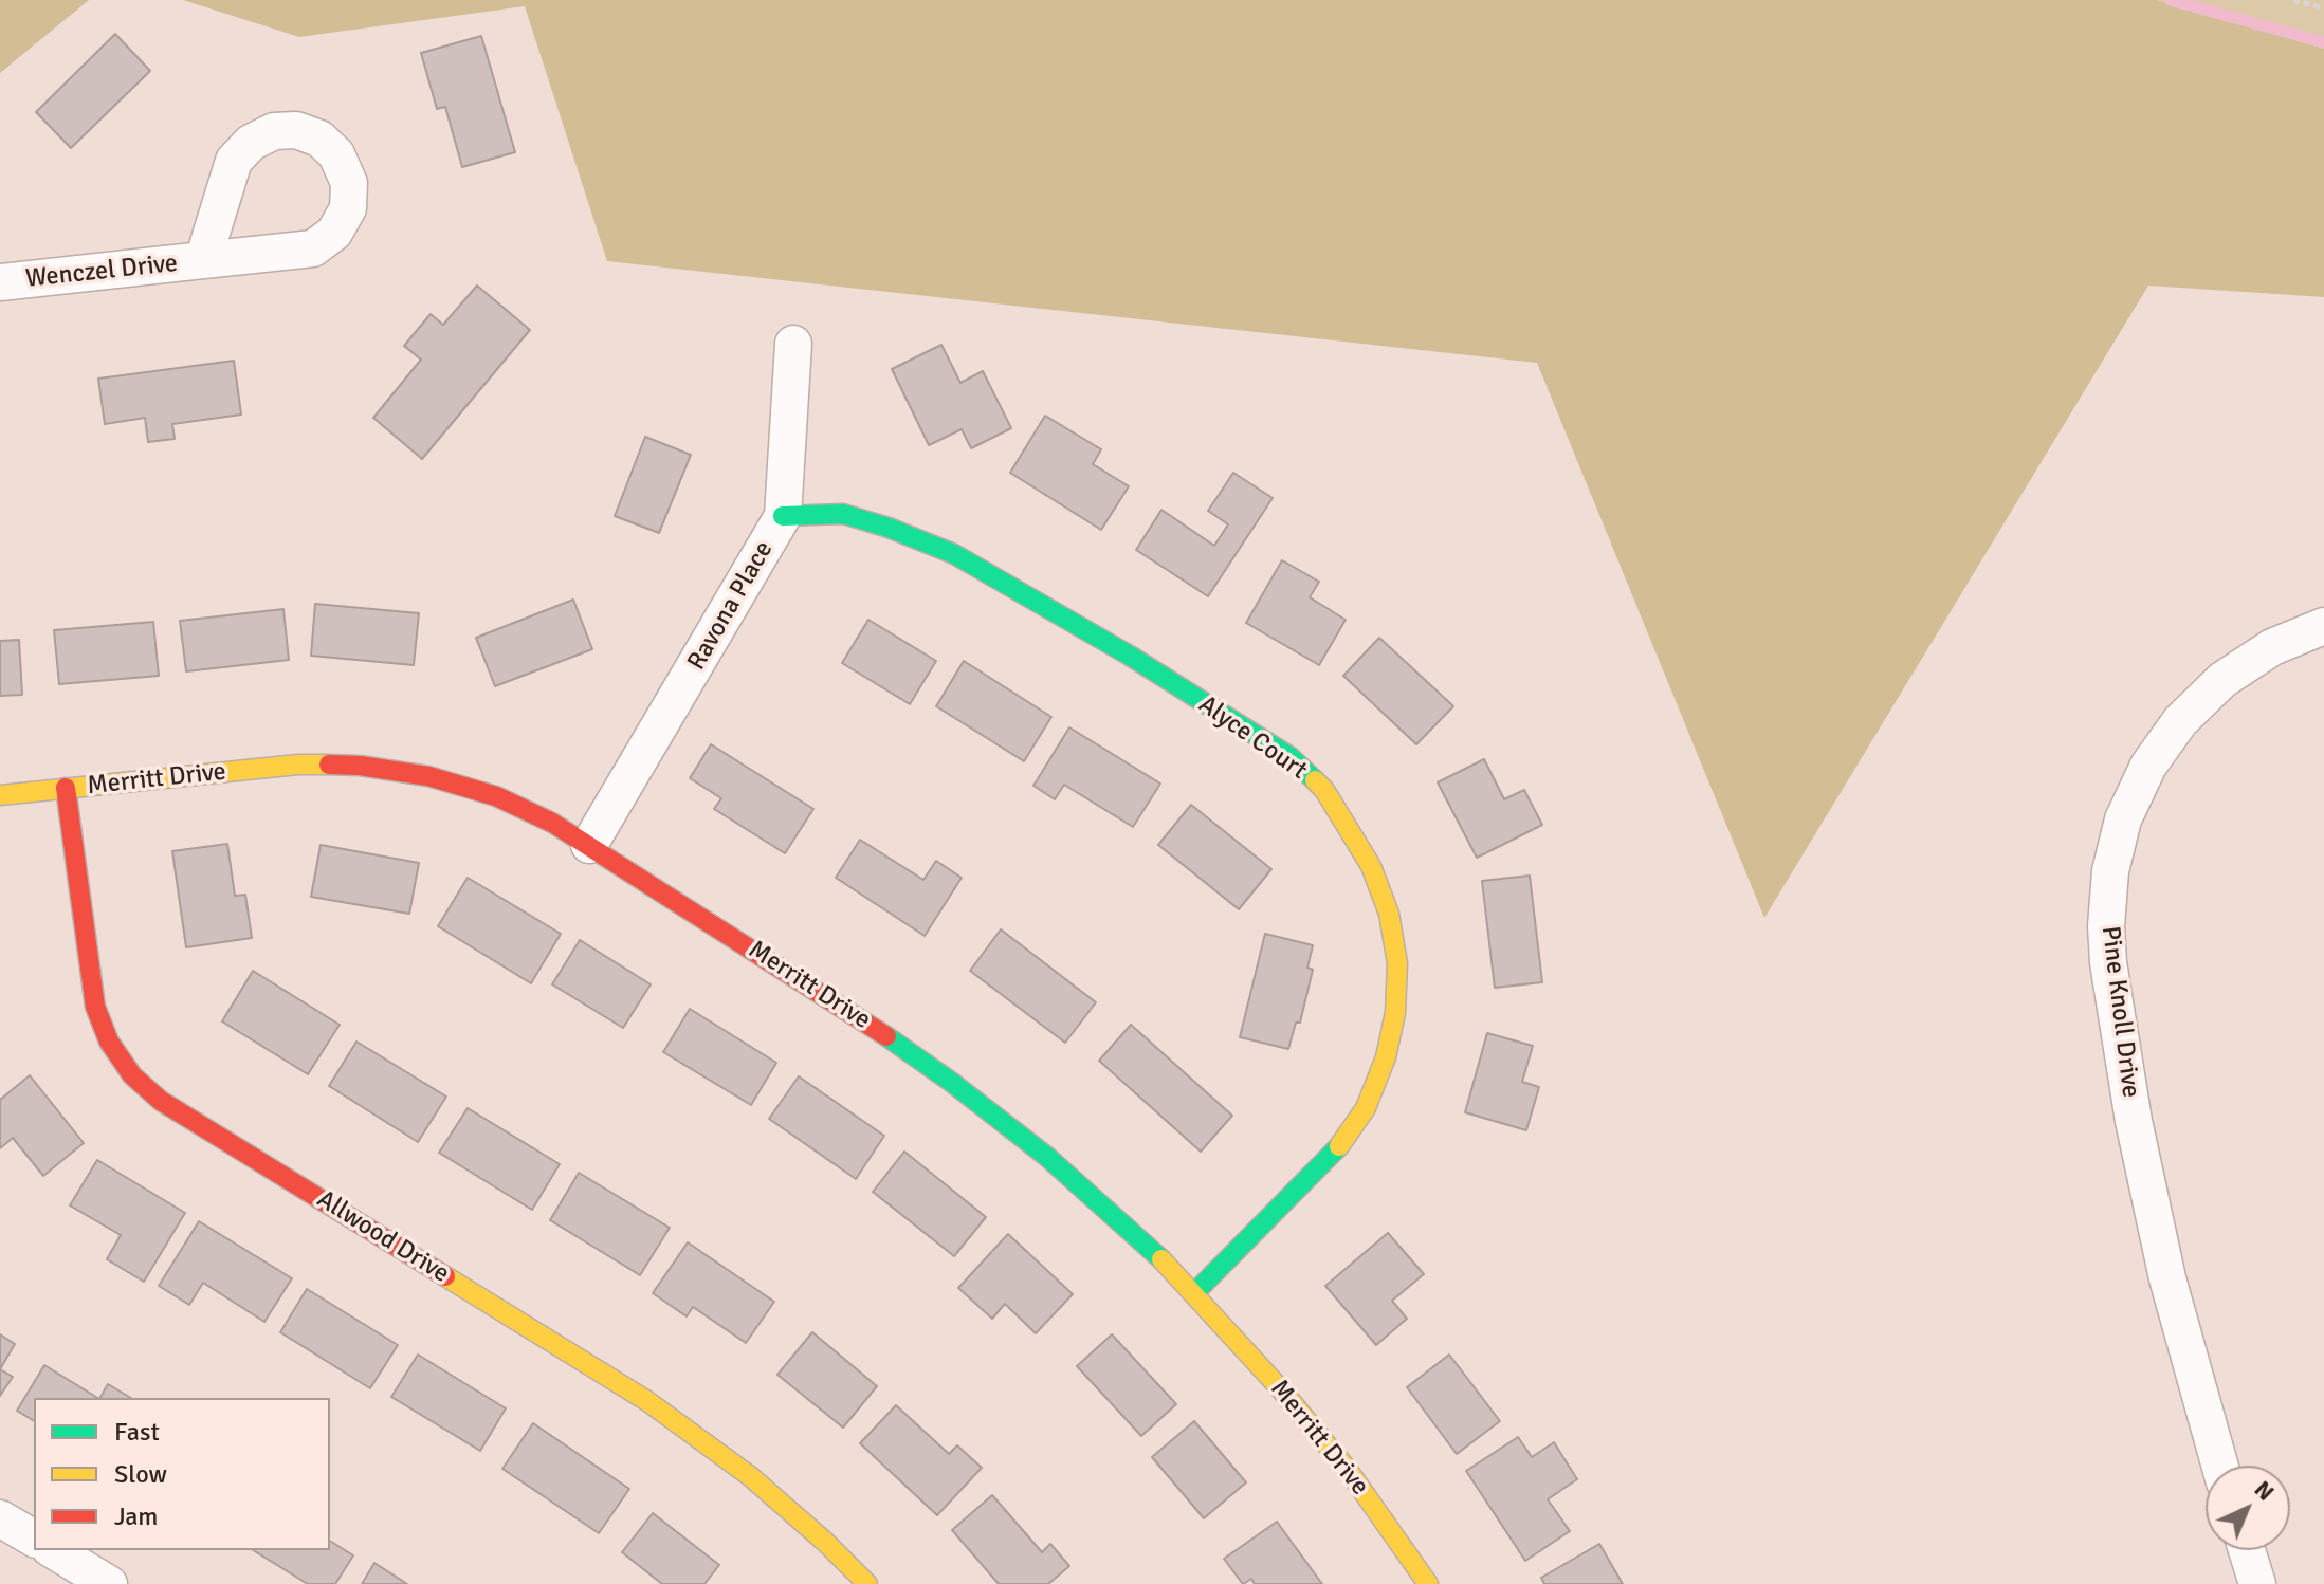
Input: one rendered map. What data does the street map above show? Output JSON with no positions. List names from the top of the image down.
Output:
{
  "streets": {
    "street": [
      "Wenczel Drive",
      "Ravona Place",
      "Alyce Court",
      "Merritt Drive",
      "Pine Knoll Drive",
      "Allwood Drive"
    ]
  },
  "crossings": [
    ["Ravona Place", "Alyce Court"],
    ["Ravona Place", "Merritt Drive"],
    ["Alyce Court", "Merritt Drive"],
    ["Merritt Drive", "Allwood Drive"]
  ],
  "legend": ["Fast", "Slow", "Jam"],
  "north": "top right"
}
